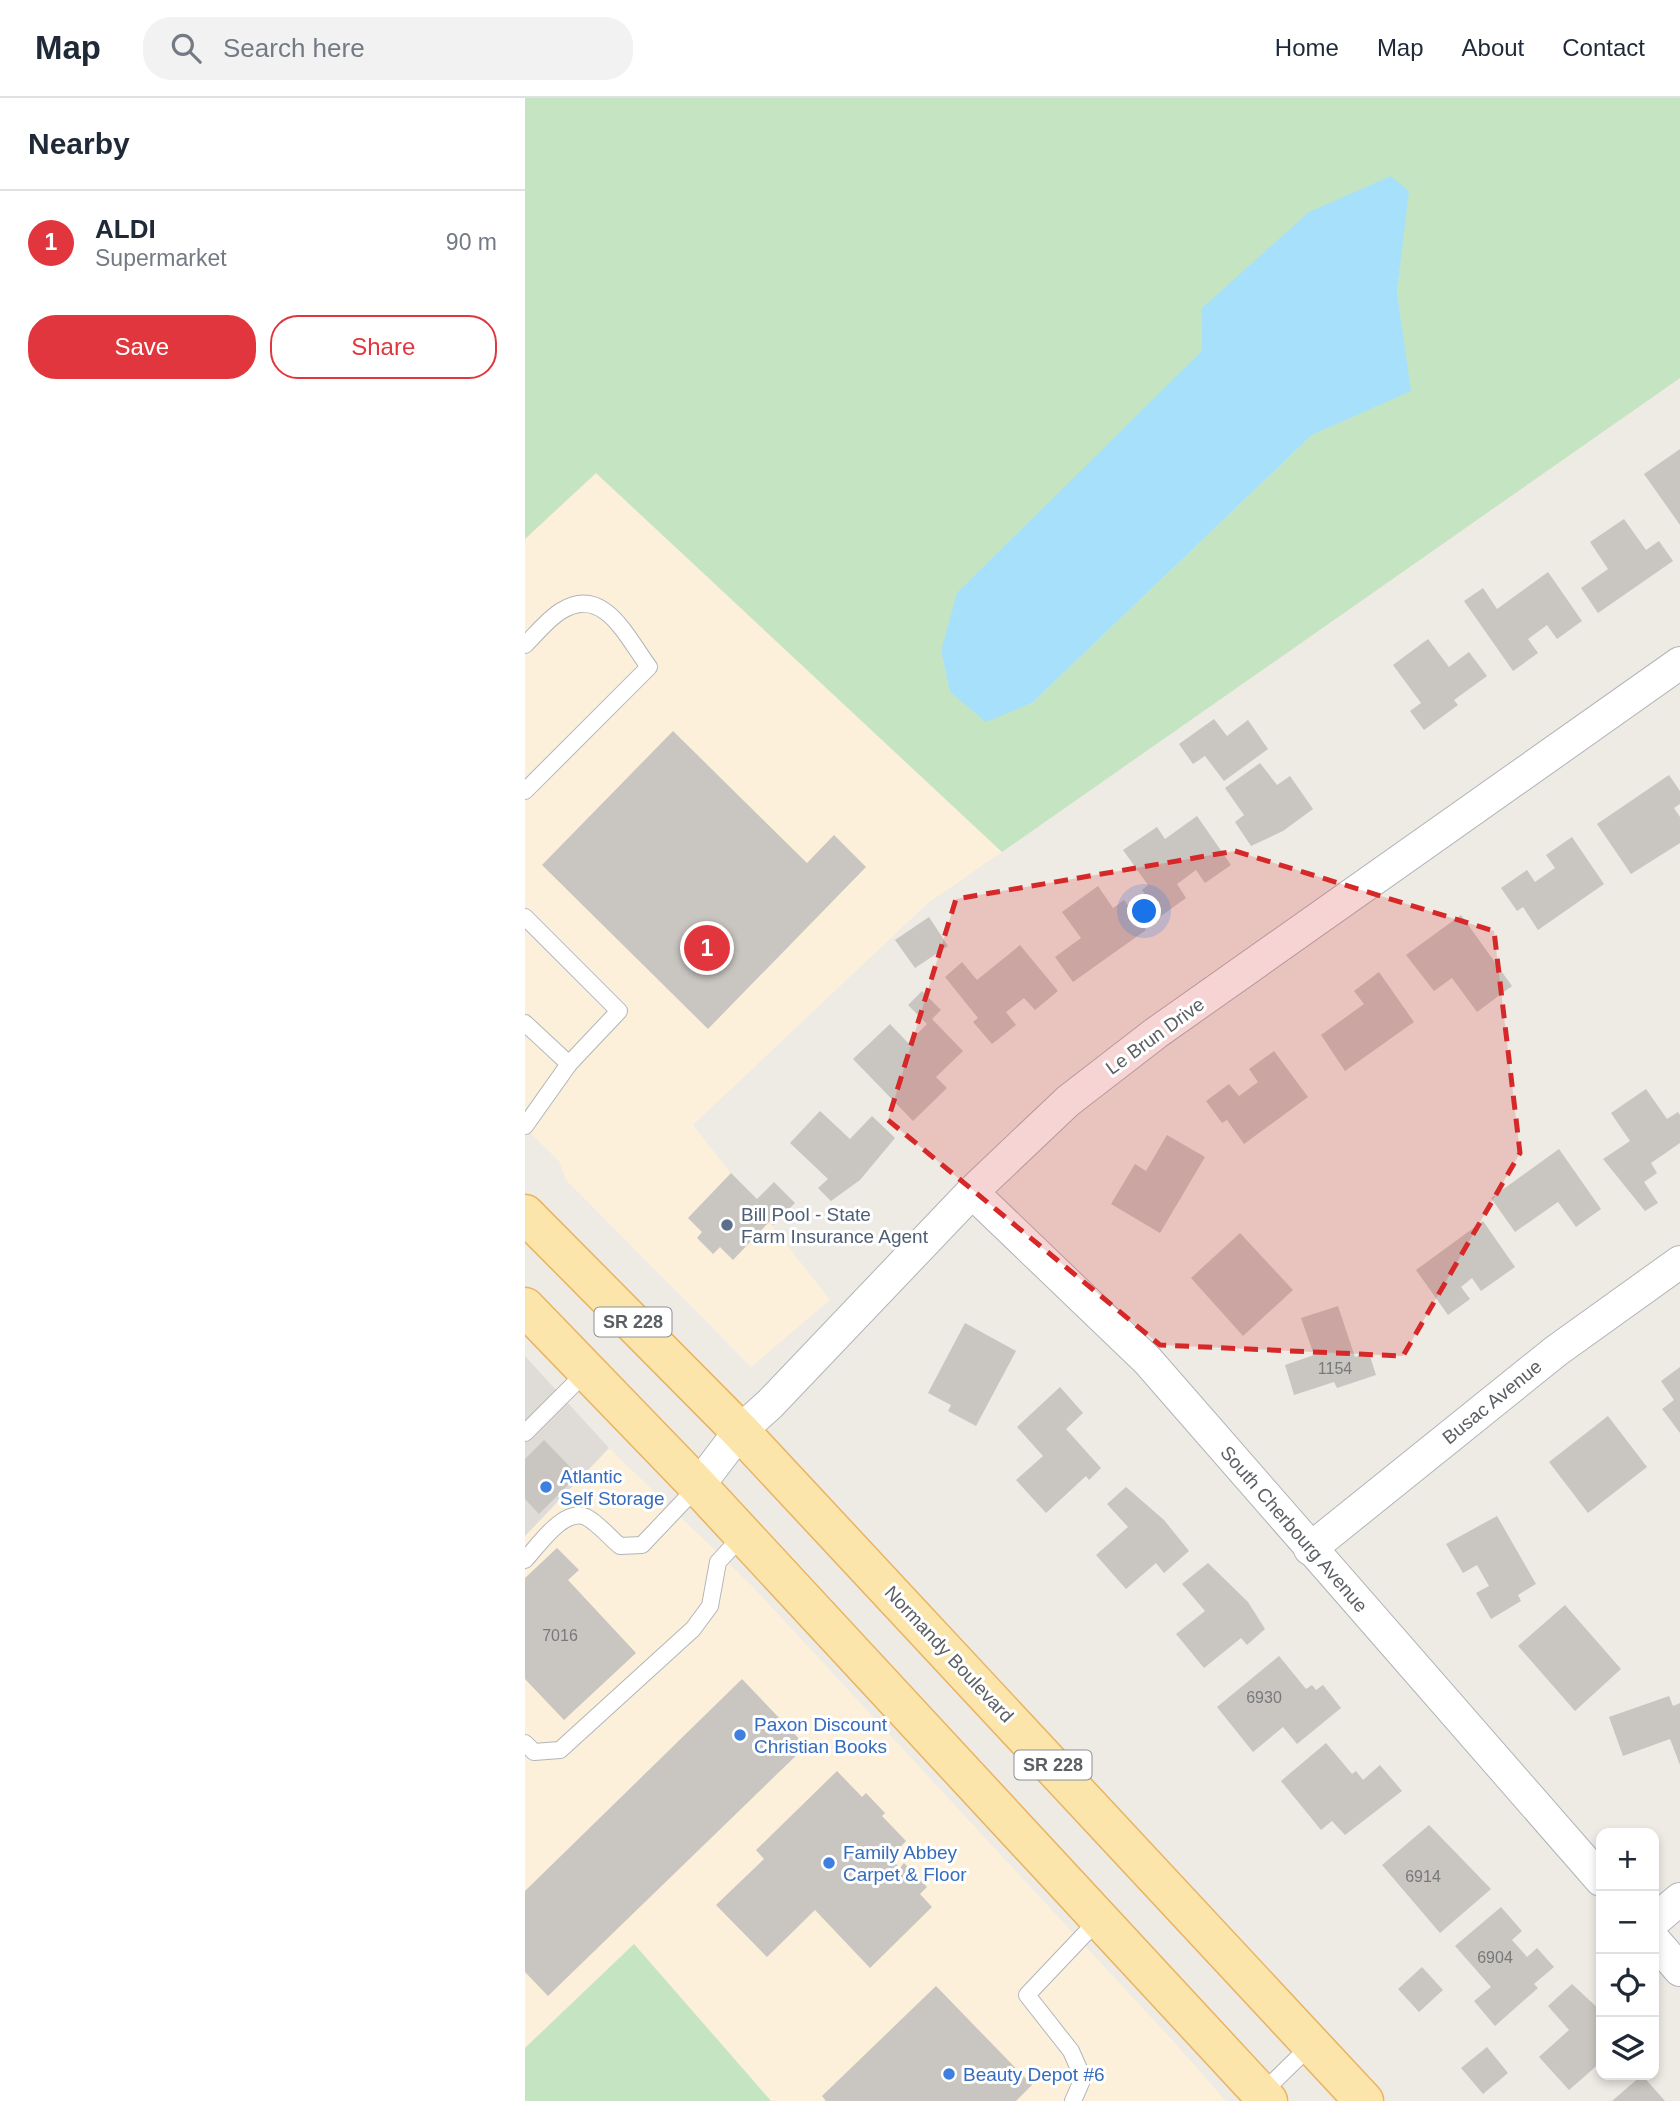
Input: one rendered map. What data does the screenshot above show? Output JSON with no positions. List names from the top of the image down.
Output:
{
  "streets": {
    "main road": ["SR 228", "Normandy Boulevard"],
    "street": ["Le Brun Drive", "Busac Avenue", "South Cherbourg Avenue"]
  },
  "crossings": [
    ["Le Brun Drive", "South Cherbourg Avenue"],
    ["Le Brun Drive", "Normandy Boulevard"],
    ["Busac Avenue", "South Cherbourg Avenue"]
  ],
  "places": [
    "Bill Pool - State Farm Insurance Agent",
    "Atlantic Self Storage",
    "Paxon Discount Christian Books",
    "Family Abbey Carpet & Floor",
    "Beauty Depot #6"
  ],
  "house_numbers": [
    "1154",
    "7016",
    "6930",
    "6914",
    "6904"
  ],
  "page": {
    "header": "Map",
    "search": "Search here",
    "nav": [
      "Home",
      "Map",
      "About",
      "Contact"
    ],
    "heading": "Nearby",
    "list": [
      {
        "mark": "1",
        "name": "ALDI",
        "note": "Supermarket",
        "value": "90 m"
      }
    ],
    "buttons": ["Save", "Share"],
    "pins": "1",
    "map_buttons": ["+", "−"]
  }
}
